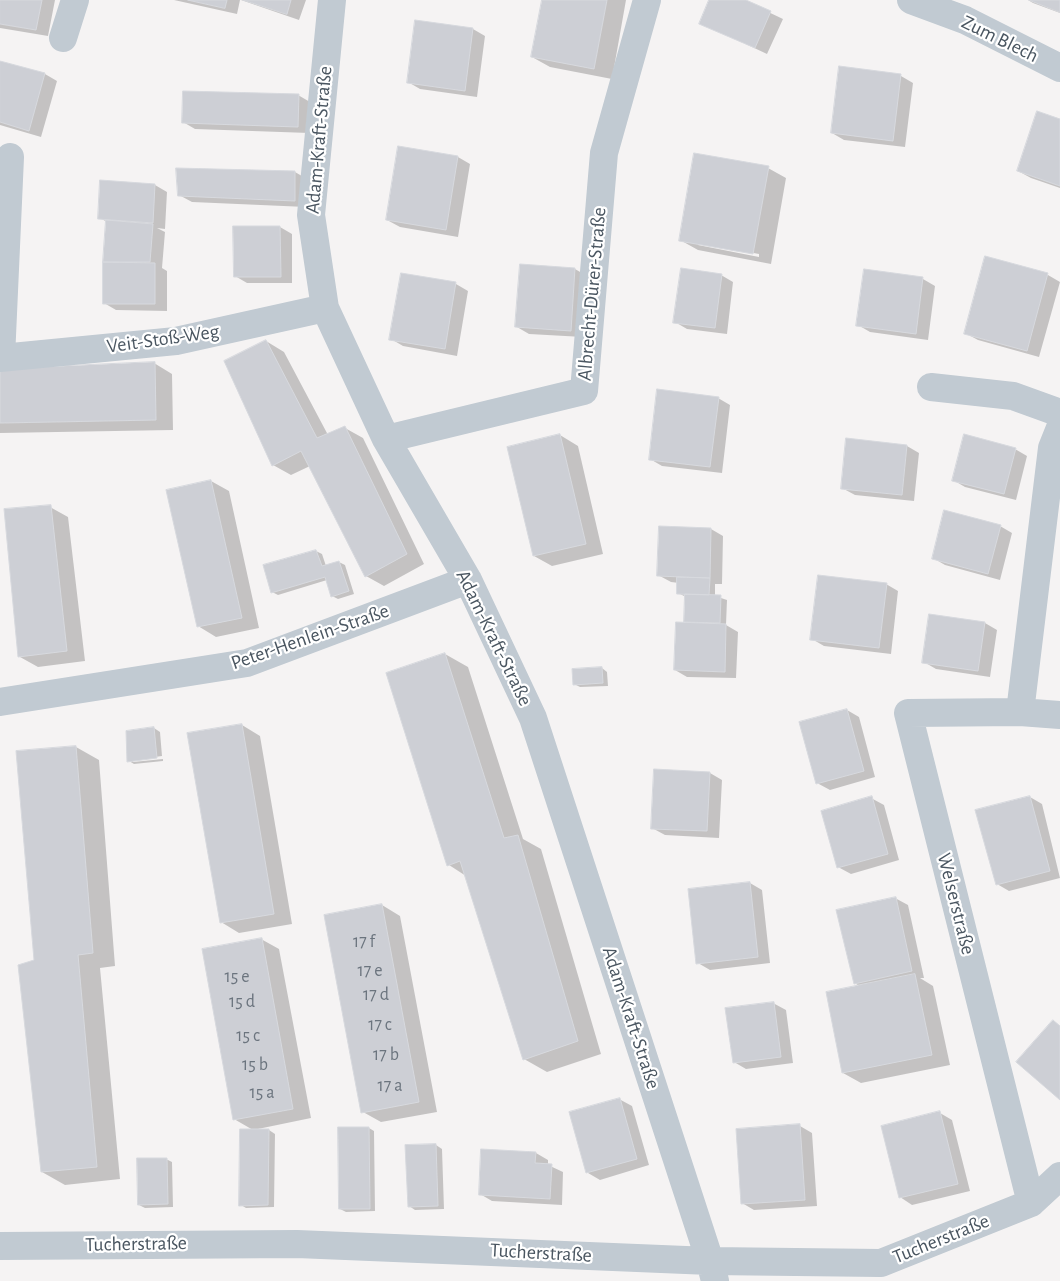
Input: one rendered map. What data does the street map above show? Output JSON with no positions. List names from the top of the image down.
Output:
{
  "streets": {
    "street": [
      "Zum Blech",
      "Adam-Kraft-Straße",
      "Albrecht-Dürer-Straße",
      "Veit-Stoß-Weg",
      "Peter-Henlein-Straße",
      "Welserstraße",
      "Tucherstraße"
    ]
  },
  "crossings": [
    ["Adam-Kraft-Straße", "Albrecht-Dürer-Straße"],
    ["Adam-Kraft-Straße", "Veit-Stoß-Weg"],
    ["Adam-Kraft-Straße", "Peter-Henlein-Straße"],
    ["Adam-Kraft-Straße", "Tucherstraße"],
    ["Welserstraße", "Tucherstraße"]
  ],
  "house_numbers": [
    "17 f",
    "17 e",
    "15 e",
    "17 d",
    "15 d",
    "17 c",
    "15 c",
    "17 b",
    "15 b",
    "17 a",
    "15 a"
  ]
}
